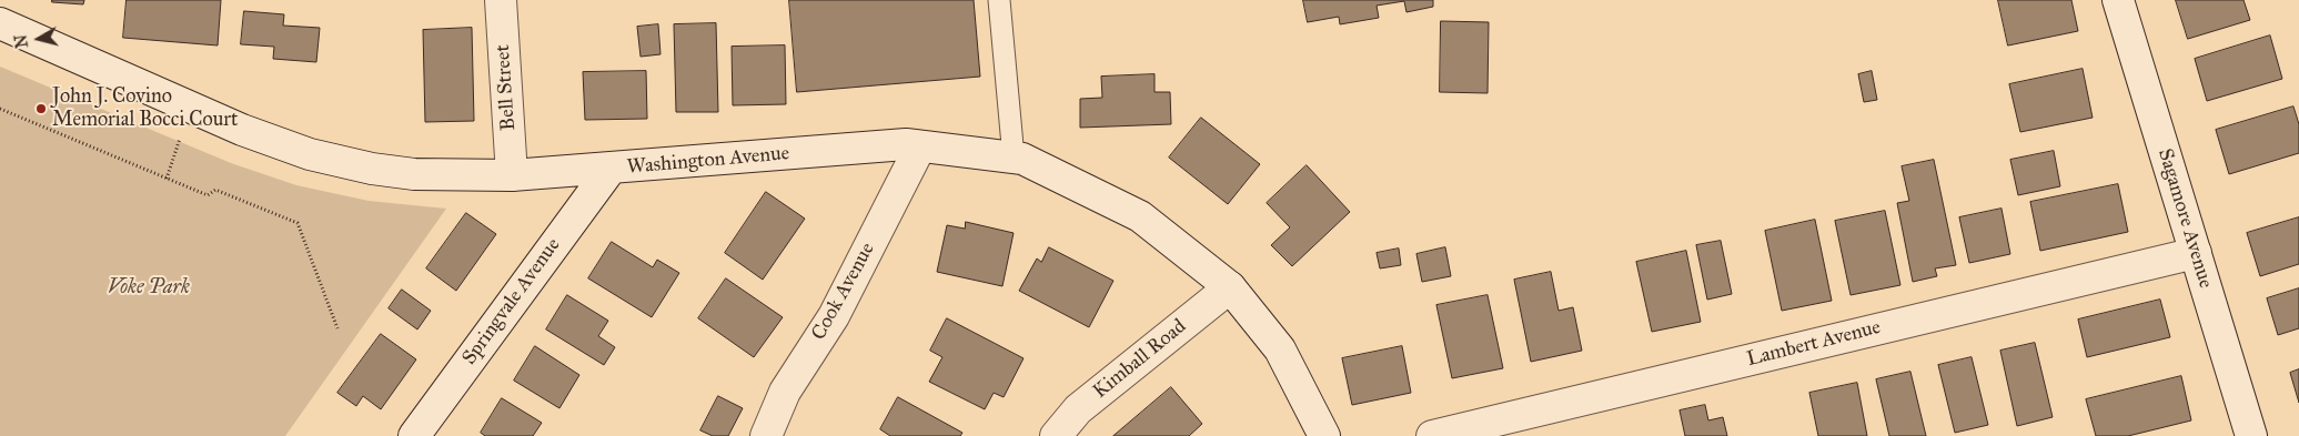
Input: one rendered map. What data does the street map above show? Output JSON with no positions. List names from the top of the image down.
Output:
{
  "streets": {
    "street": [
      "Bell Street",
      "Washington Avenue",
      "Sagamore Avenue",
      "Cook Avenue",
      "Springvale Avenue",
      "Lambert Avenue",
      "Kimball Road"
    ]
  },
  "crossings": [
    ["Bell Street", "Washington Avenue"],
    ["Washington Avenue", "Cook Avenue"],
    ["Washington Avenue", "Springvale Avenue"],
    ["Washington Avenue", "Kimball Road"],
    ["Sagamore Avenue", "Lambert Avenue"]
  ],
  "parks": ["Voke Park"],
  "places": ["John J. Covino Memorial Bocci Court"],
  "north": "left"
}
